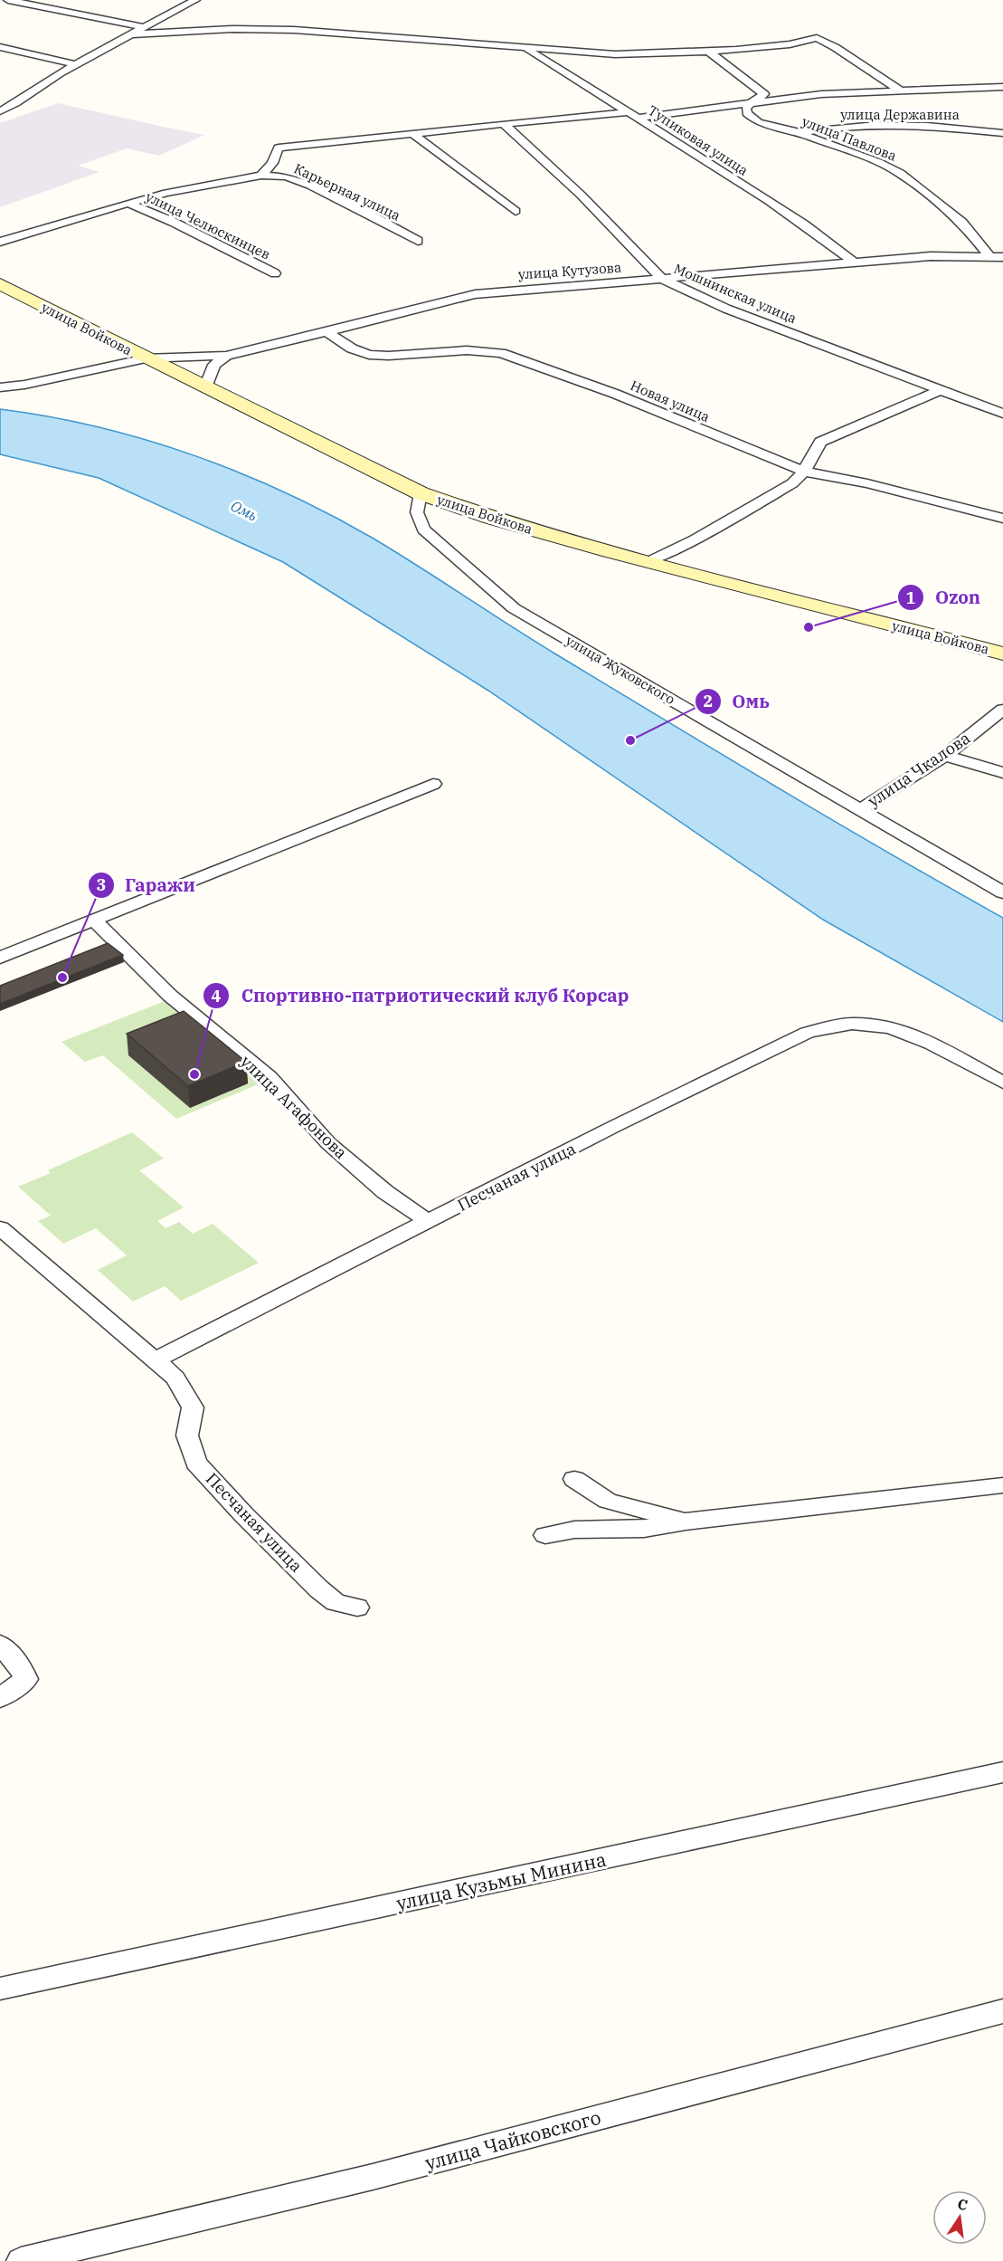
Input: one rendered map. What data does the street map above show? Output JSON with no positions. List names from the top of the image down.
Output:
{
  "streets": {
    "main road": ["улица Войкова"],
    "street": [
      "улица Державина",
      "улица Павлова",
      "Тупиковая улица",
      "Карьерная улица",
      "улица Челюскинцев",
      "улица Кутузова",
      "Мошнинская улица",
      "Новая улица",
      "улица Жуковского",
      "улица Чкалова",
      "улица Агафонова",
      "Песчаная улица",
      "улица Кузьмы Минина",
      "улица Чайковского"
    ]
  },
  "crossings": [
    ["улица Державина", "улица Павлова"],
    ["улица Павлова", "улица Кутузова"],
    ["Тупиковая улица", "улица Кутузова"],
    ["Карьерная улица", "улица Челюскинцев"],
    ["улица Кутузова", "Мошнинская улица"],
    ["улица Кутузова", "улица Войкова"],
    ["улица Кутузова", "Новая улица"],
    ["улица Войкова", "улица Жуковского"],
    ["улица Жуковского", "улица Чкалова"],
    ["улица Агафонова", "Песчаная улица"]
  ],
  "water": ["Омь"],
  "places": [
    "Ozon",
    "Омь",
    "Гаражи",
    "Спортивно-патриотический клуб Корсар"
  ],
  "north": "top"
}
